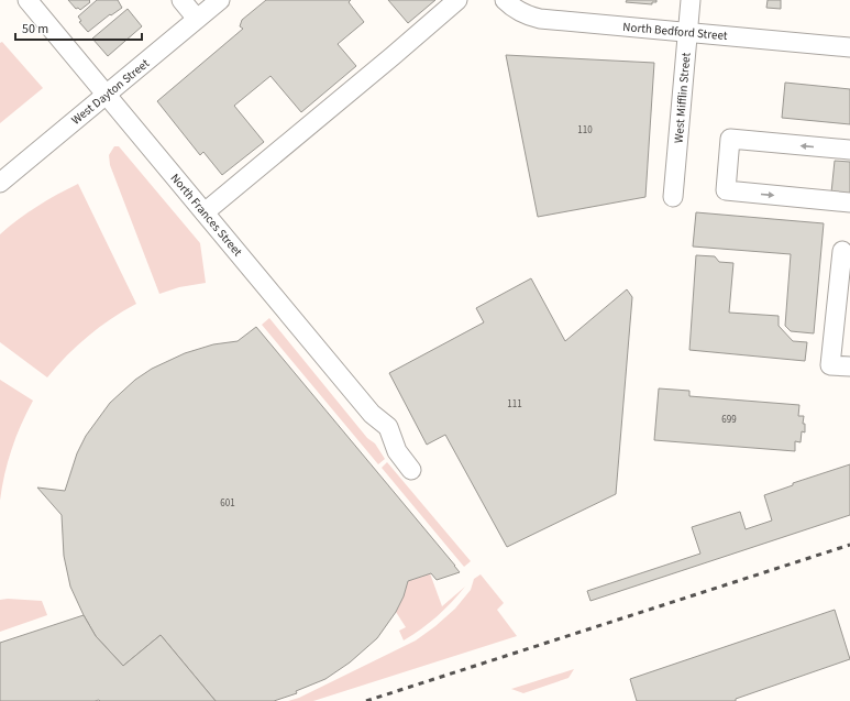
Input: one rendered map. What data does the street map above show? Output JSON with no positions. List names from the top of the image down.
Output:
{
  "streets": {
    "street": [
      "North Bedford Street",
      "West Dayton Street",
      "West Mifflin Street",
      "North Frances Street"
    ]
  },
  "crossings": [
    ["North Bedford Street", "West Mifflin Street"],
    ["West Dayton Street", "North Frances Street"]
  ],
  "house_numbers": [
    "110",
    "111",
    "699",
    "601"
  ],
  "scale_bar": "50 m"
}
